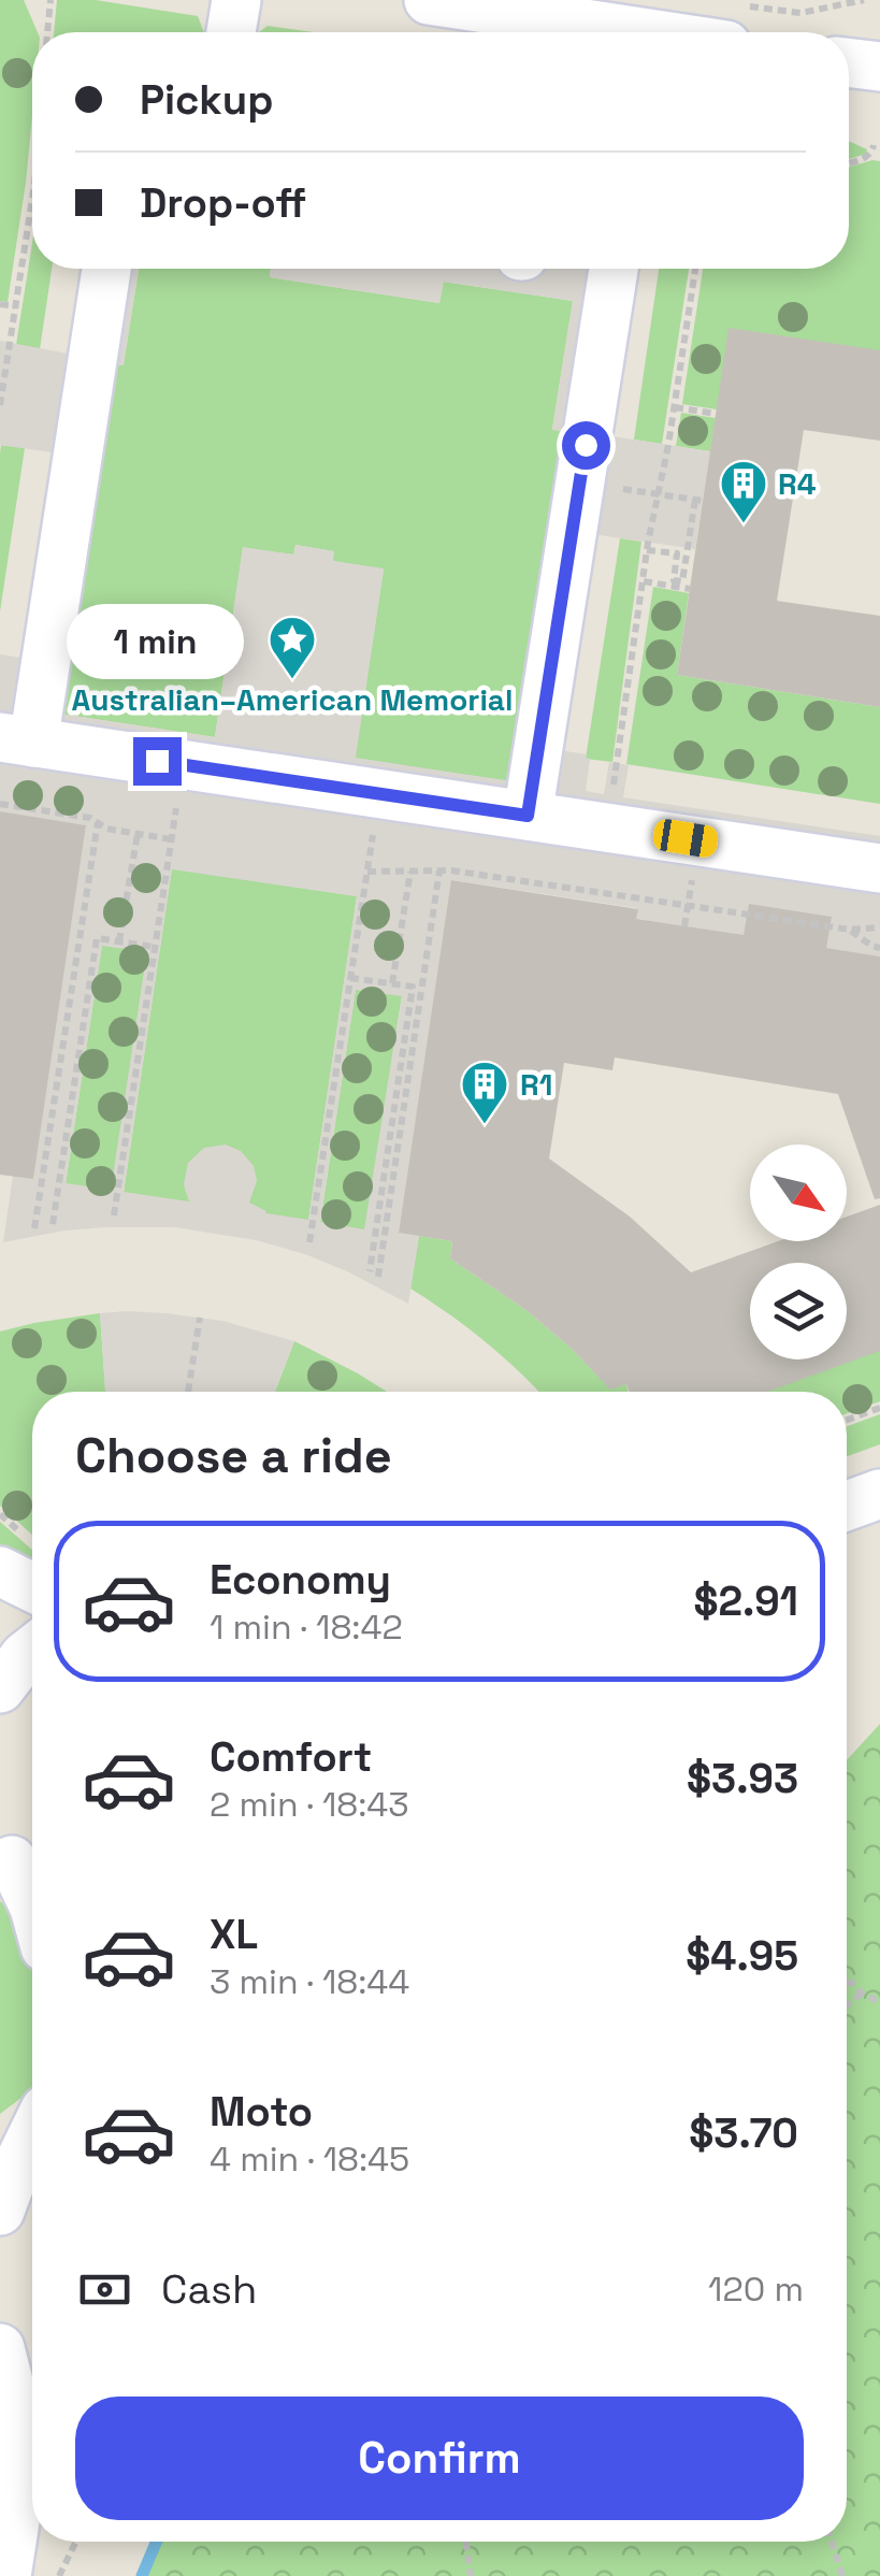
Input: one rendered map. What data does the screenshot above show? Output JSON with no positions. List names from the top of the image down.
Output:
{
  "places": {
    "building": ["R4", "R1"],
    "place": ["Australian–American Memorial"]
  },
  "north": "bottom right",
  "page": {
    "banner": ["Pickup", "Drop-off"],
    "bubble": "1 min",
    "heading": "Choose a ride",
    "list": [
      {
        "name": "Economy",
        "note": "1 min · 18:42",
        "value": "$2.91"
      },
      {
        "name": "Comfort",
        "note": "2 min · 18:43",
        "value": "$3.93"
      },
      {
        "name": "XL",
        "note": "3 min · 18:44",
        "value": "$4.95"
      },
      {
        "name": "Moto",
        "note": "4 min · 18:45",
        "value": "$3.70"
      }
    ],
    "pay": ["Cash", "120 m"],
    "buttons": "Confirm"
  }
}
